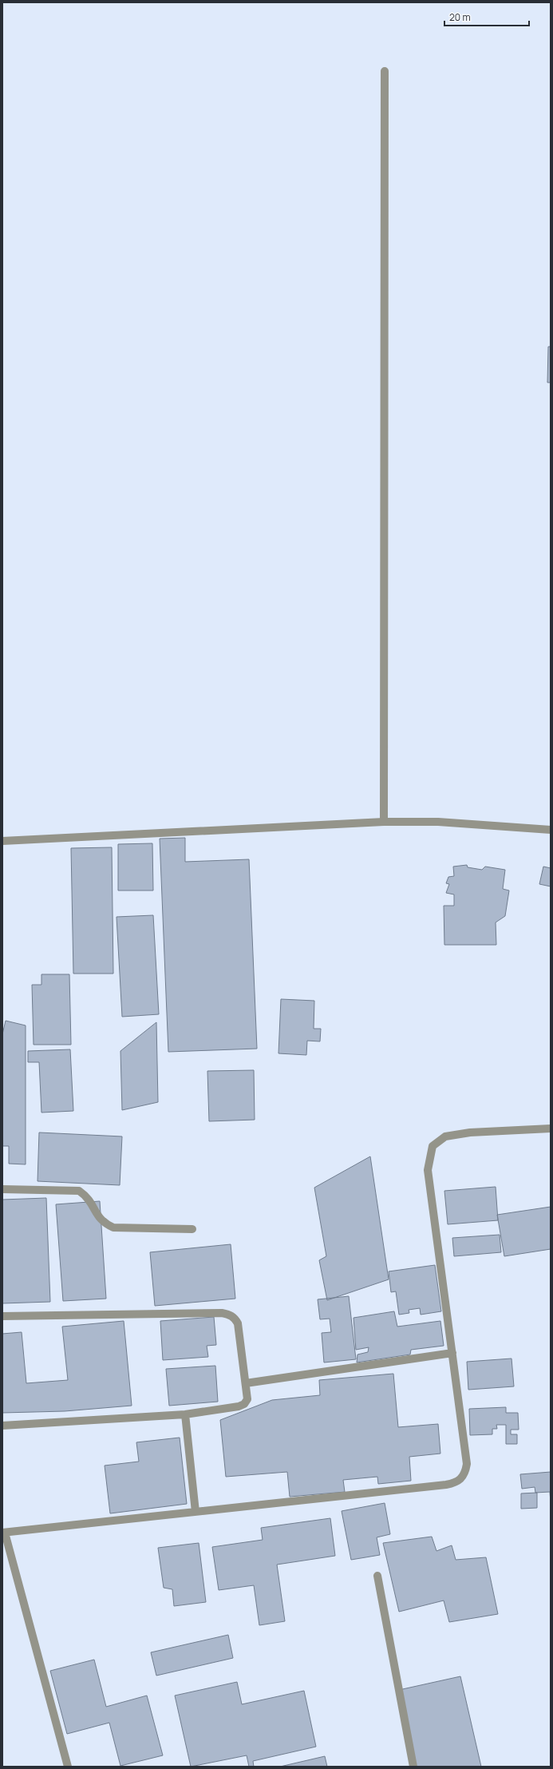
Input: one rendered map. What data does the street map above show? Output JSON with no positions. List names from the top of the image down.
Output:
{
  "scale_bar": "20 m"
}
